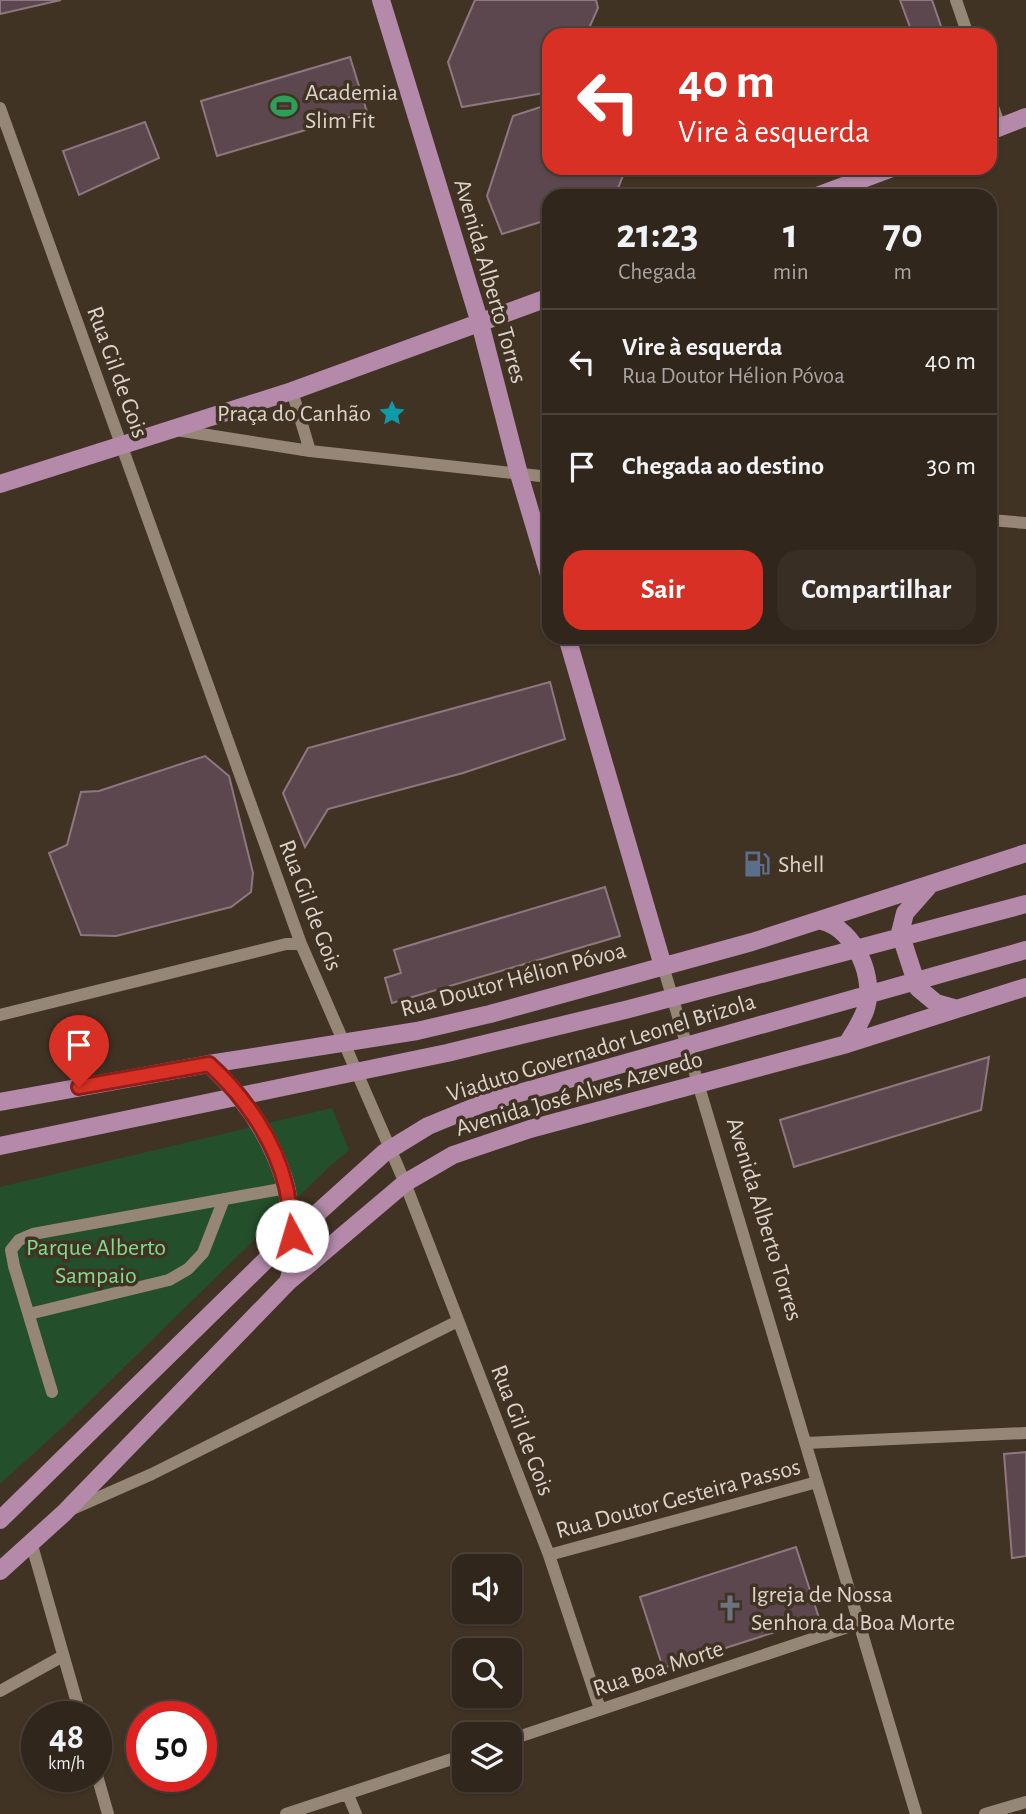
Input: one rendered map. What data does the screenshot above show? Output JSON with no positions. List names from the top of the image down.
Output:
{
  "streets": {
    "main road": [
      "Avenida Alberto Torres",
      "Rua Doutor Hélion Póvoa",
      "Viaduto Governador Leonel Brizola",
      "Avenida José Alves Azevedo"
    ],
    "street": ["Rua Gil de Gois", "Rua Doutor Gesteira Passos", "Rua Boa Morte"]
  },
  "crossings": [
    ["Avenida Alberto Torres", "Rua Doutor Hélion Póvoa"],
    ["Avenida Alberto Torres", "Avenida José Alves Azevedo"],
    ["Avenida Alberto Torres", "Rua Doutor Gesteira Passos"],
    ["Avenida Alberto Torres", "Rua Boa Morte"],
    ["Rua Gil de Gois", "Rua Doutor Hélion Póvoa"],
    ["Rua Gil de Gois", "Avenida José Alves Azevedo"],
    ["Rua Gil de Gois", "Rua Doutor Gesteira Passos"],
    ["Rua Gil de Gois", "Rua Boa Morte"]
  ],
  "parks": ["Parque Alberto Sampaio"],
  "places": {
    "sports": ["Academia Slim Fit"],
    "place": ["Praça do Canhão"],
    "fuel station": ["Shell"],
    "church": ["Igreja de Nossa Senhora da Boa Morte"]
  },
  "page": {
    "turn": ["40 m", "Vire à esquerda"],
    "eta": [
      "21:23",
      "Chegada",
      "1",
      "min",
      "70",
      "m"
    ],
    "list": [
      {
        "name": "Vire à esquerda",
        "note": "Rua Doutor Hélion Póvoa",
        "value": "40 m"
      },
      {
        "name": "Chegada ao destino",
        "value": "30 m"
      }
    ],
    "buttons": ["Sair", "Compartilhar"],
    "speed": "48 km/h",
    "limit": "50"
  }
}
